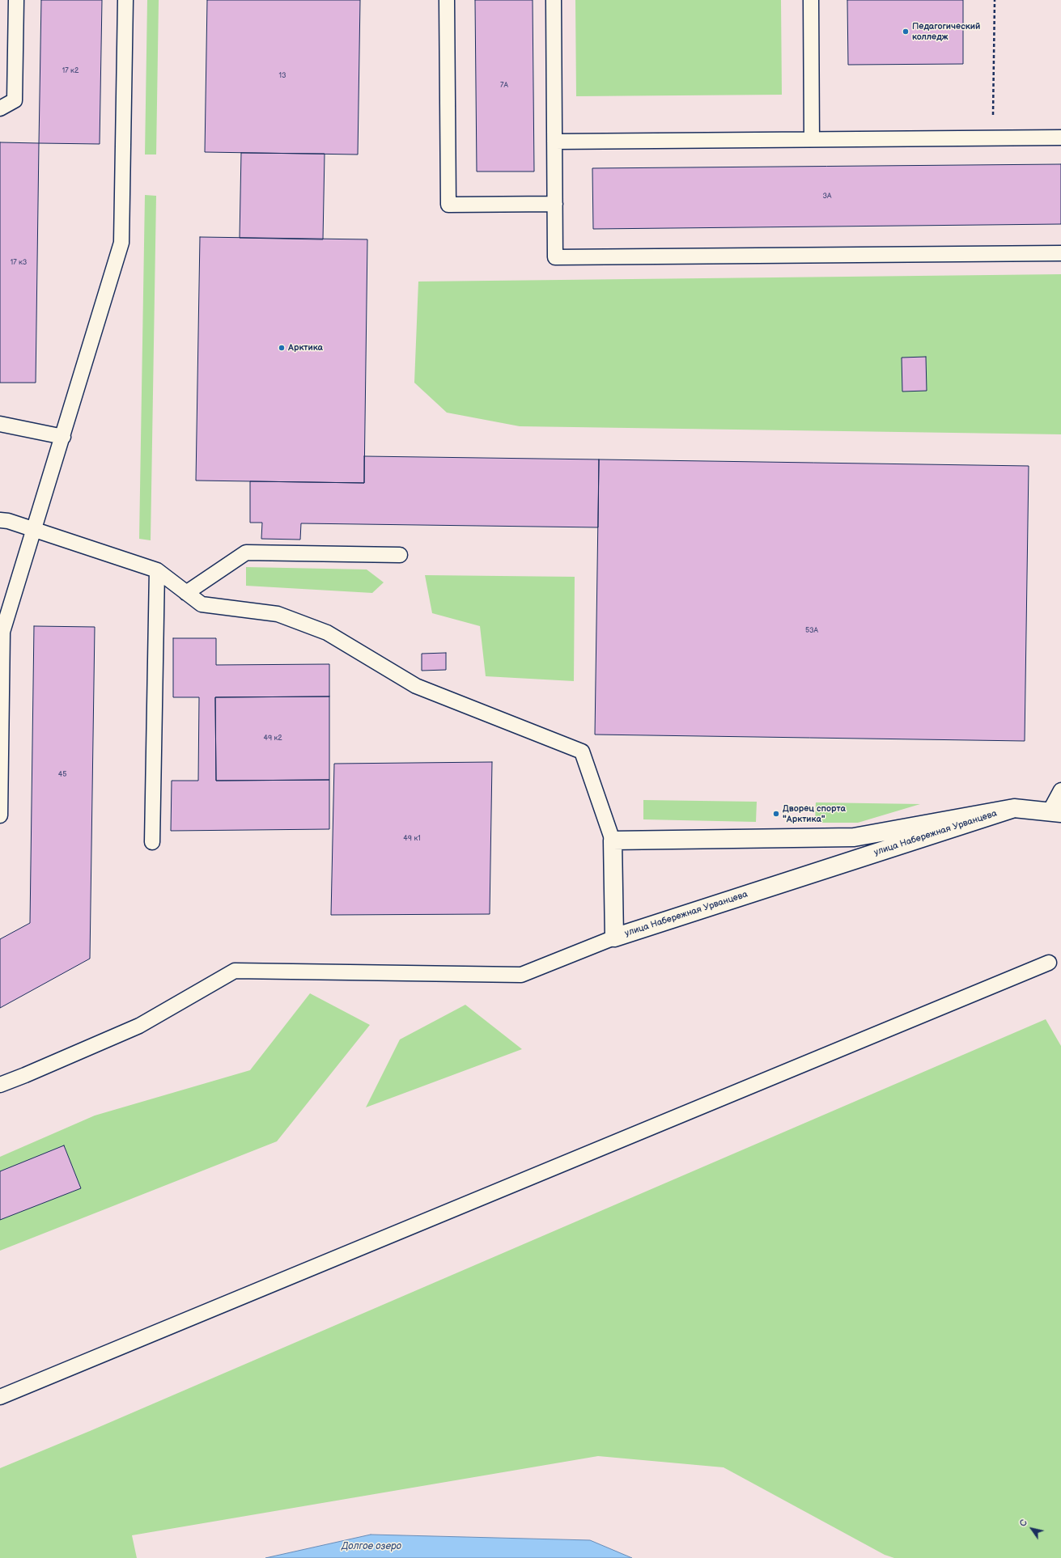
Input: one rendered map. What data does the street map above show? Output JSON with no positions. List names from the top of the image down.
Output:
{
  "streets": {
    "street": ["улица Набережная Урванцева"]
  },
  "water": ["Долгое озеро"],
  "places": ["Педагогический колледж", "Арктика", "Дворец спорта \"Арктика\""],
  "house_numbers": [
    "17 к2",
    "13",
    "7А",
    "3А",
    "17 к3",
    "53А",
    "49 к2",
    "45",
    "49 к1"
  ],
  "north": "top left"
}
